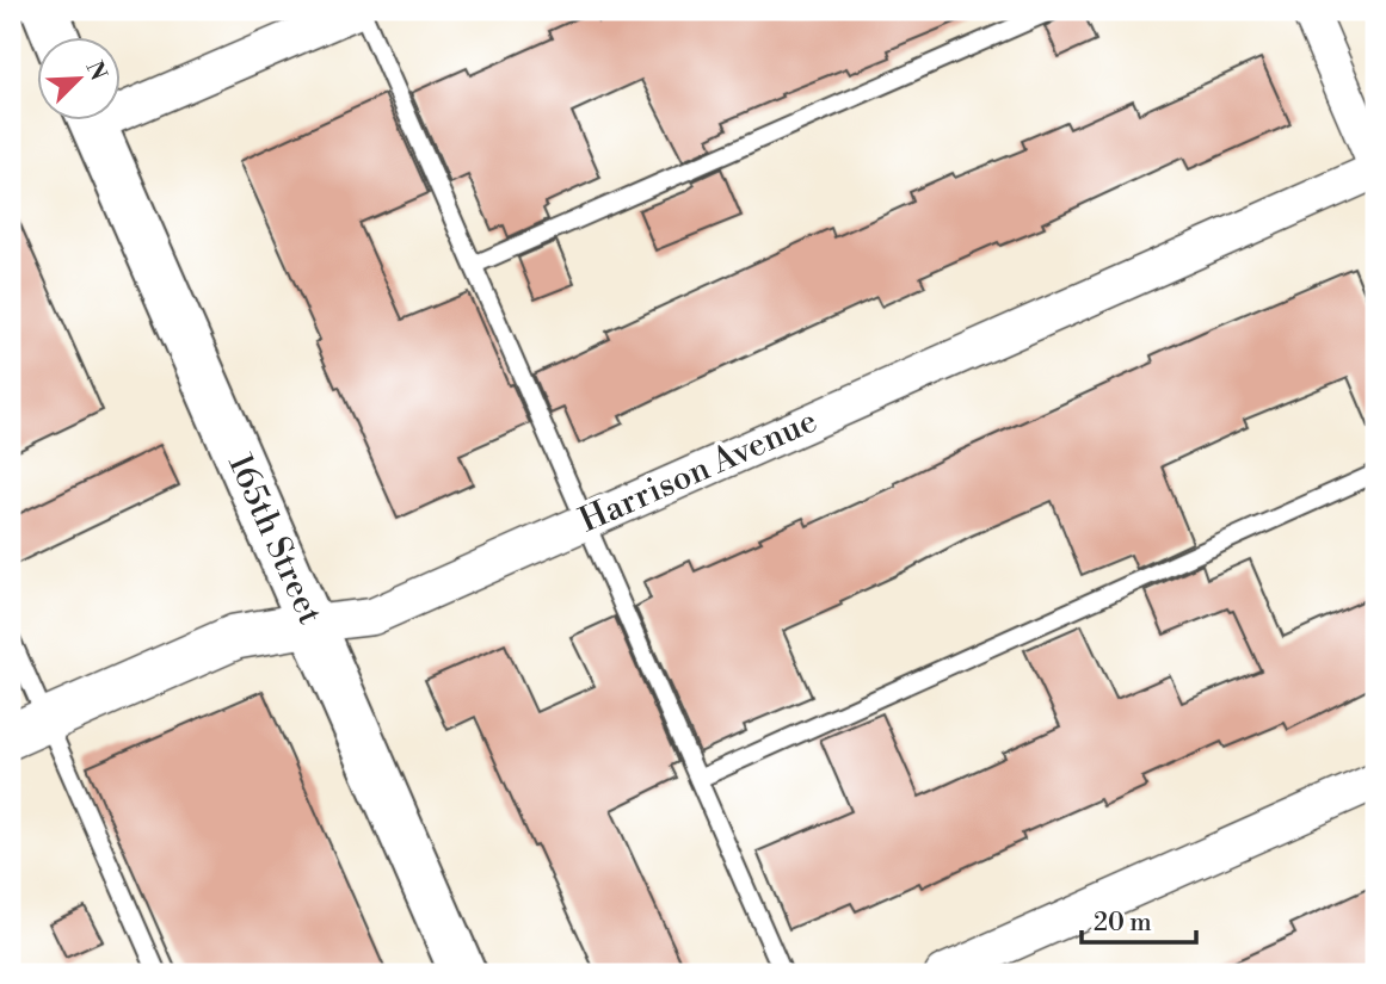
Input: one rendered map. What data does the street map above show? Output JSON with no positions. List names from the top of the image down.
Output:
{
  "streets": {
    "main road": ["165th Street"],
    "street": ["Harrison Avenue"]
  },
  "crossings": [
    ["Harrison Avenue", "165th Street"]
  ],
  "scale_bar": "20 m",
  "north": "top right"
}
